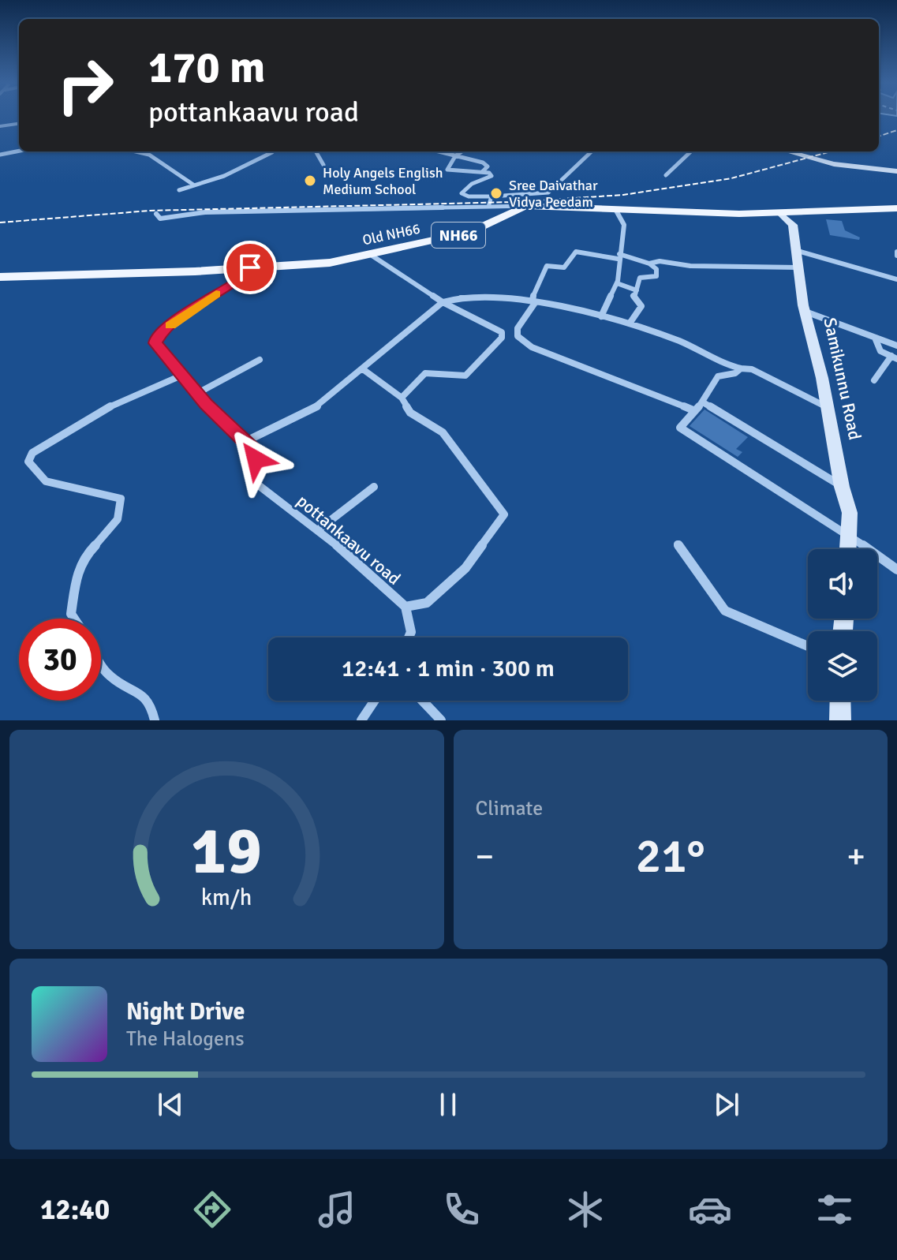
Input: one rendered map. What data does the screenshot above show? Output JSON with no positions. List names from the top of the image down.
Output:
{
  "streets": {
    "main road": ["Old NH66", "NH66", "Samikunnu Road"],
    "street": ["pottankaavu road"]
  },
  "crossings": [
    ["Old NH66", "Samikunnu Road"]
  ],
  "places": ["Holy Angels English Medium School", "Sree Daivathar Vidya Peedam"],
  "page": {
    "turn": ["170 m", "pottankaavu road"],
    "limit": "30",
    "trip": "12:41 · 1 min · 300 m",
    "tile": "Climate",
    "heat": ["−", "21°", "+"],
    "song": ["Night Drive", "The Halogens"],
    "tabs": "12:40",
    "gauge": ["19", "km/h"]
  }
}
